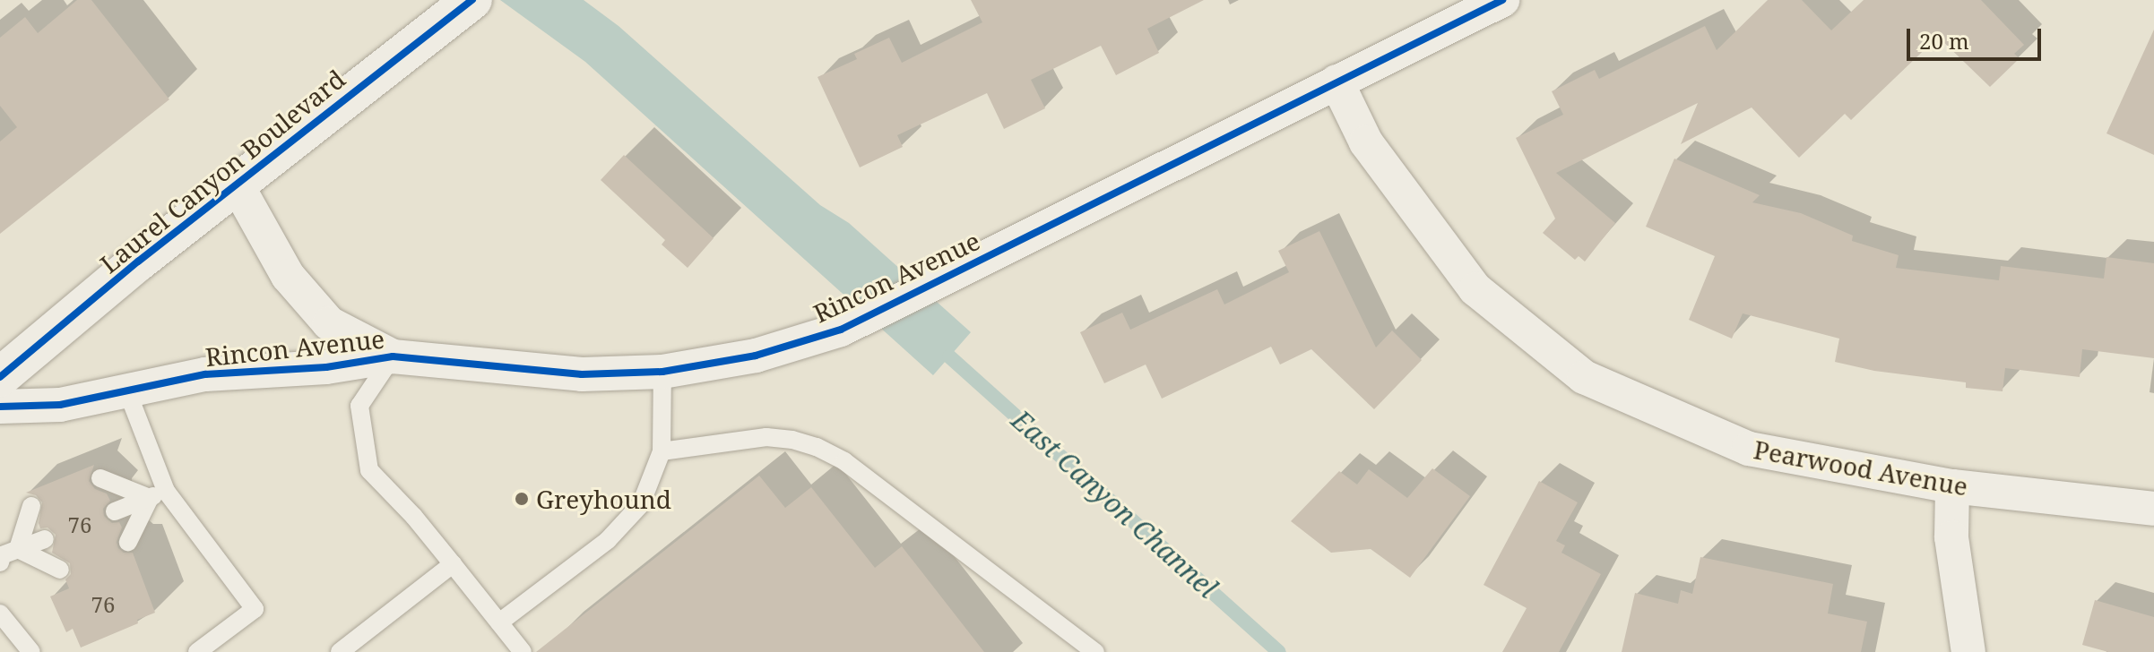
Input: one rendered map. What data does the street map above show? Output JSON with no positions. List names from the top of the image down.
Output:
{
  "streets": {
    "main road": ["Laurel Canyon Boulevard"],
    "street": ["Rincon Avenue", "Pearwood Avenue"]
  },
  "crossings": [
    ["Laurel Canyon Boulevard", "Rincon Avenue"],
    ["Rincon Avenue", "Pearwood Avenue"]
  ],
  "water": ["East Canyon Channel"],
  "places": ["Greyhound"],
  "house_numbers": ["76", "76"],
  "scale_bar": "20 m"
}
